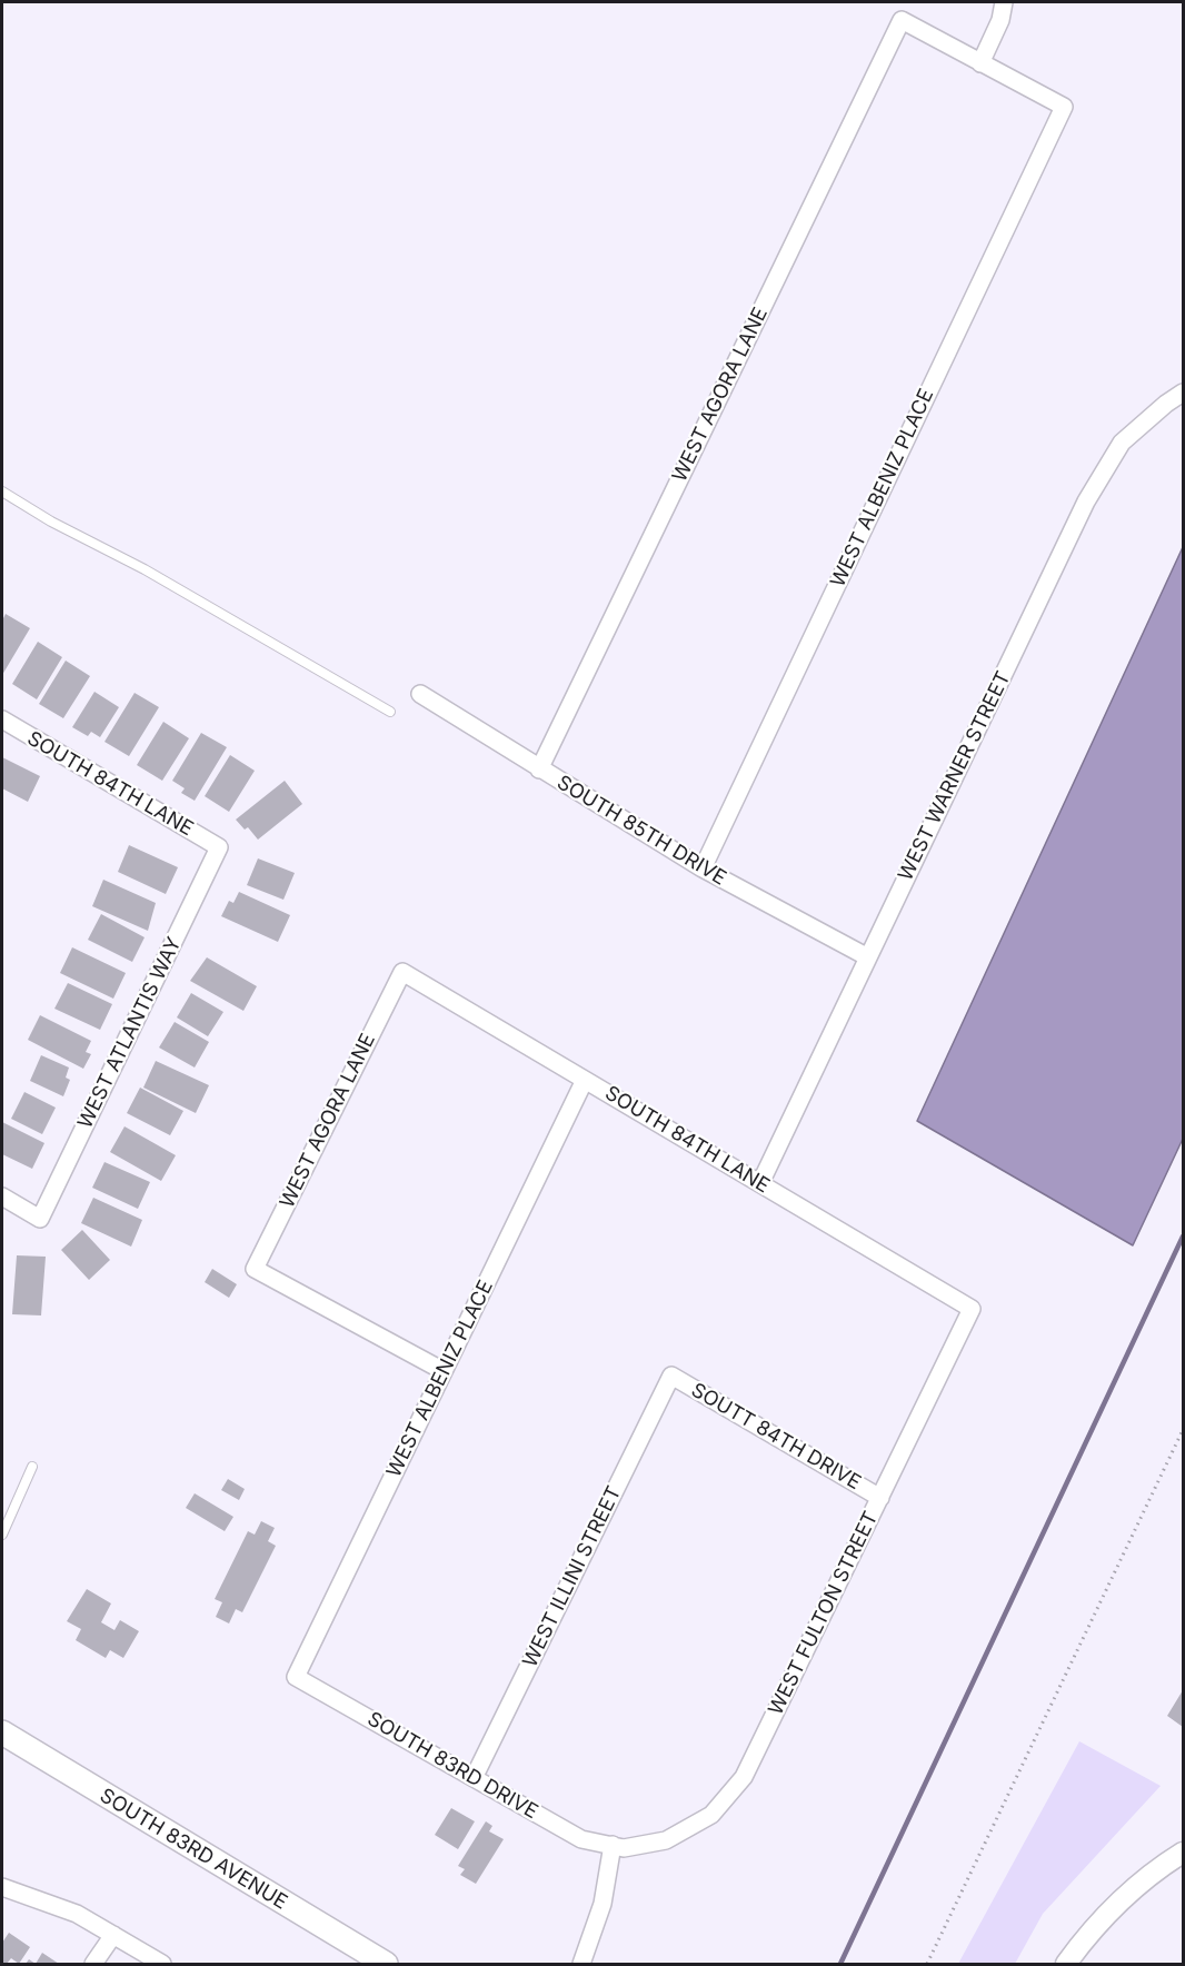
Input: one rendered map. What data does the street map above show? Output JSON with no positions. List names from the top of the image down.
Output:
{
  "streets": {
    "main road": ["SOUTH 83RD AVENUE"],
    "street": [
      "WEST AGORA LANE",
      "WEST ALBENIZ PLACE",
      "WEST WARNER STREET",
      "SOUTH 84TH LANE",
      "SOUTH 85TH DRIVE",
      "WEST ATLANTIS WAY",
      "SOUTT 84TH DRIVE",
      "WEST ILLINI STREET",
      "WEST FULTON STREET",
      "SOUTH 83RD DRIVE"
    ]
  },
  "crossings": [
    ["WEST AGORA LANE", "WEST ALBENIZ PLACE"],
    ["WEST AGORA LANE", "SOUTH 84TH LANE"],
    ["WEST AGORA LANE", "SOUTH 85TH DRIVE"],
    ["WEST ALBENIZ PLACE", "SOUTH 84TH LANE"],
    ["WEST ALBENIZ PLACE", "SOUTH 85TH DRIVE"],
    ["WEST ALBENIZ PLACE", "SOUTH 83RD DRIVE"],
    ["WEST WARNER STREET", "SOUTH 84TH LANE"],
    ["WEST WARNER STREET", "SOUTH 85TH DRIVE"],
    ["SOUTH 84TH LANE", "WEST ATLANTIS WAY"],
    ["SOUTH 84TH LANE", "WEST FULTON STREET"],
    ["SOUTT 84TH DRIVE", "WEST ILLINI STREET"],
    ["SOUTT 84TH DRIVE", "WEST FULTON STREET"],
    ["WEST ILLINI STREET", "SOUTH 83RD DRIVE"],
    ["WEST FULTON STREET", "SOUTH 83RD DRIVE"]
  ]
}
